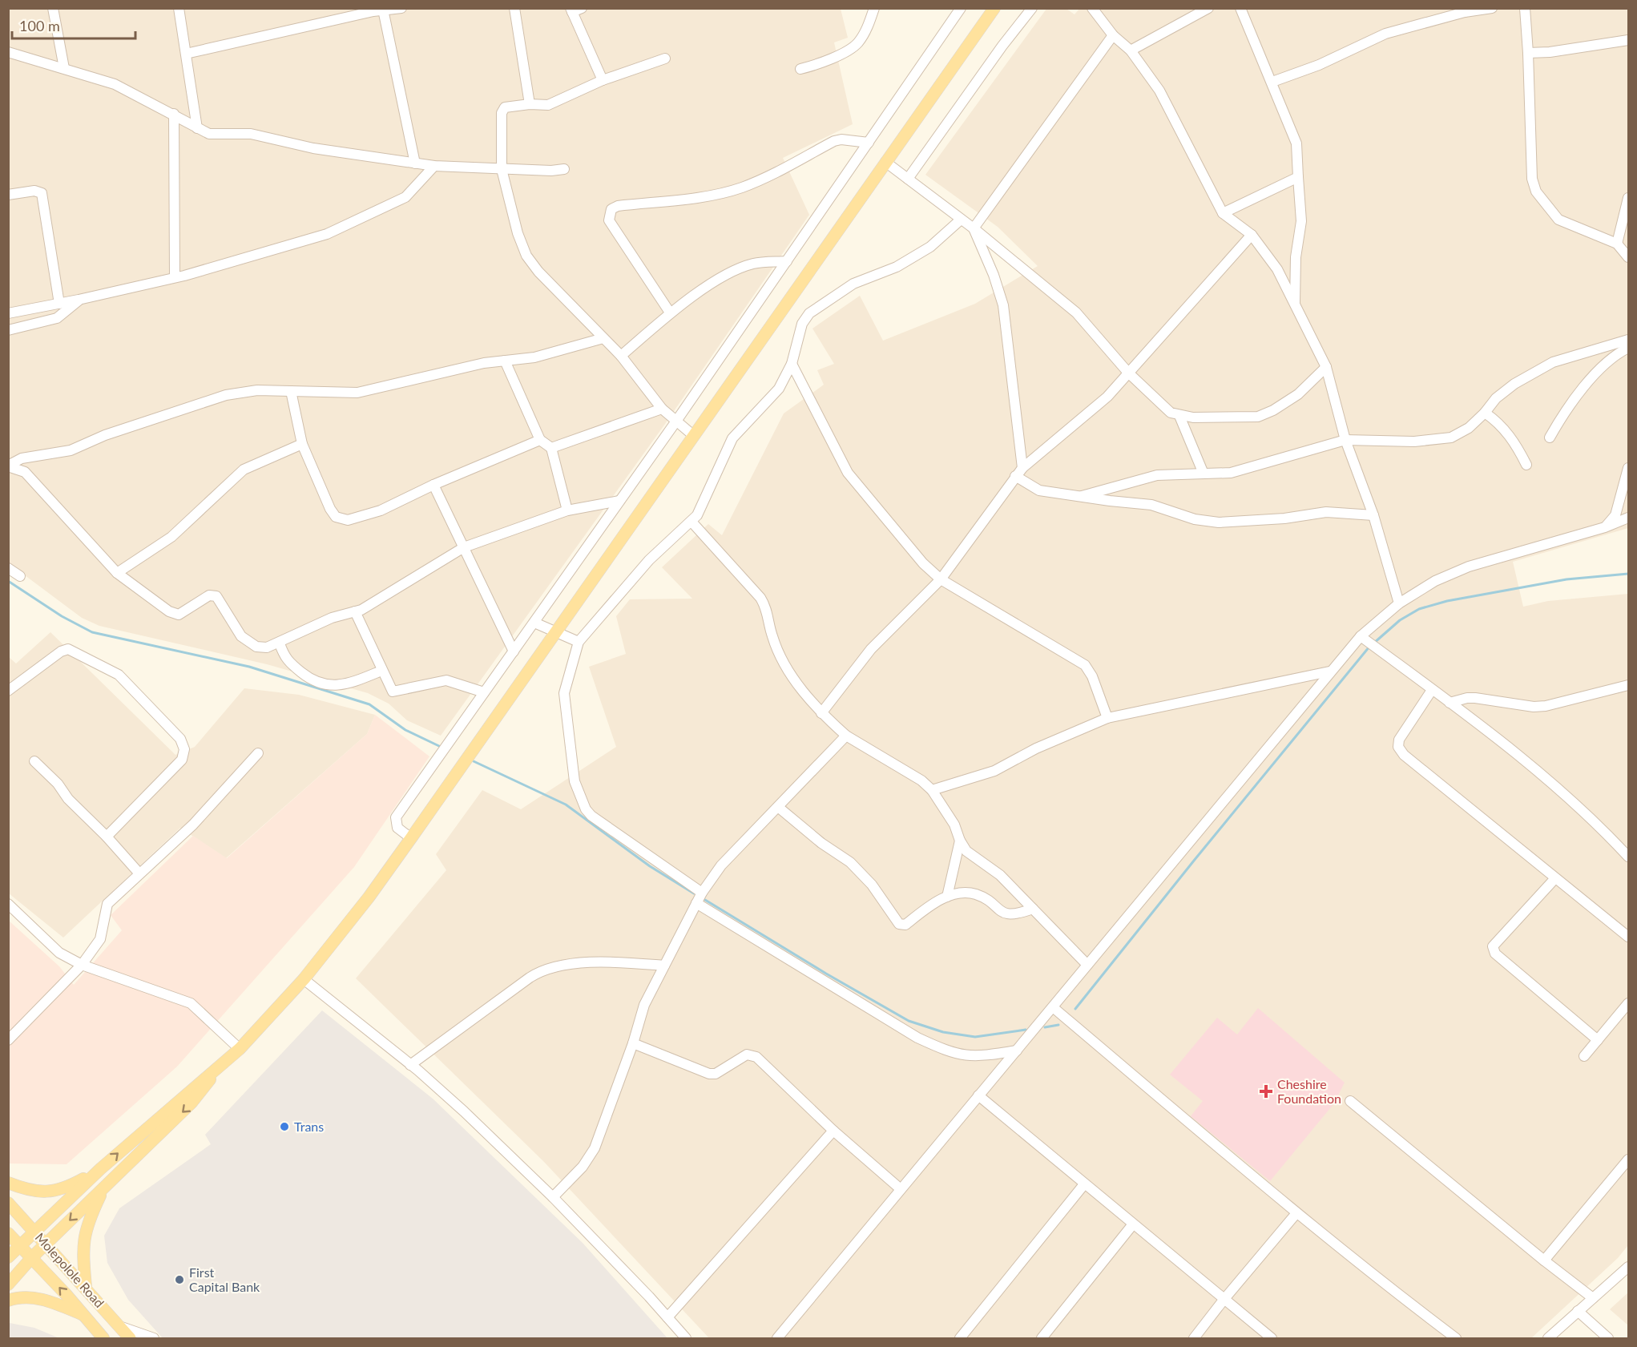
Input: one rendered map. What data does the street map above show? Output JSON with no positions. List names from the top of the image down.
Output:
{
  "streets": {
    "main road": ["Molepolole Road"]
  },
  "places": {
    "health": ["Cheshire Foundation"],
    "other": ["Trans", "First Capital Bank"]
  },
  "scale_bar": "100 m"
}
